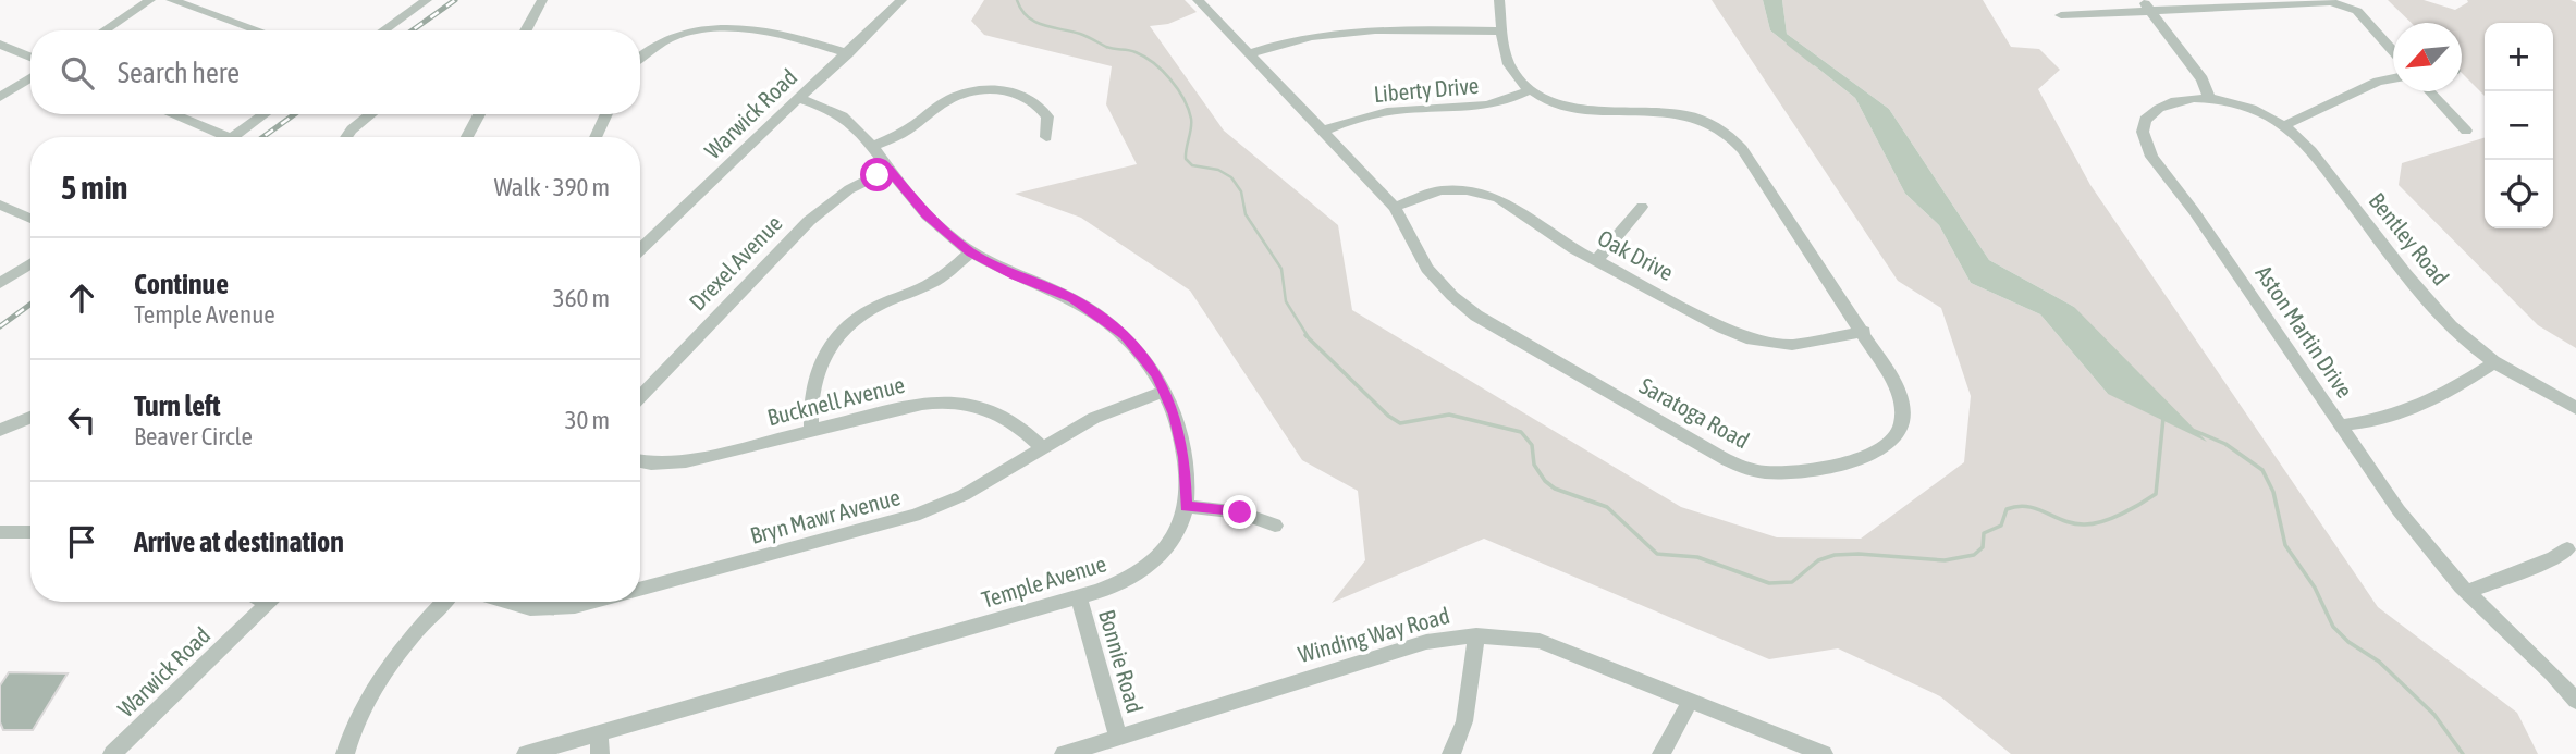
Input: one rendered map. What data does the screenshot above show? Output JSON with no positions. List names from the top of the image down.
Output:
{
  "streets": {
    "street": [
      "Liberty Drive",
      "Warwick Road",
      "Bentley Road",
      "Oak Drive",
      "Drexel Avenue",
      "Aston Martin Drive",
      "Bucknell Avenue",
      "Saratoga Road",
      "Bryn Mawr Avenue",
      "Temple Avenue",
      "Winding Way Road",
      "Bonnie Road"
    ]
  },
  "crossings": [
    ["Liberty Drive", "Saratoga Road"],
    ["Warwick Road", "Temple Avenue"],
    ["Bentley Road", "Aston Martin Drive"],
    ["Oak Drive", "Saratoga Road"],
    ["Drexel Avenue", "Temple Avenue"],
    ["Bucknell Avenue", "Bryn Mawr Avenue"],
    ["Bryn Mawr Avenue", "Temple Avenue"],
    ["Temple Avenue", "Bonnie Road"],
    ["Winding Way Road", "Bonnie Road"]
  ],
  "north": "bottom left",
  "page": {
    "map_buttons": ["+", "−"],
    "search": "Search here",
    "heading": ["5 min", "Walk · 390 m"],
    "list": [
      ["Continue", "Temple Avenue", "360 m"],
      ["Turn left", "Beaver Circle", "30 m"],
      "Arrive at destination"
    ]
  }
}
